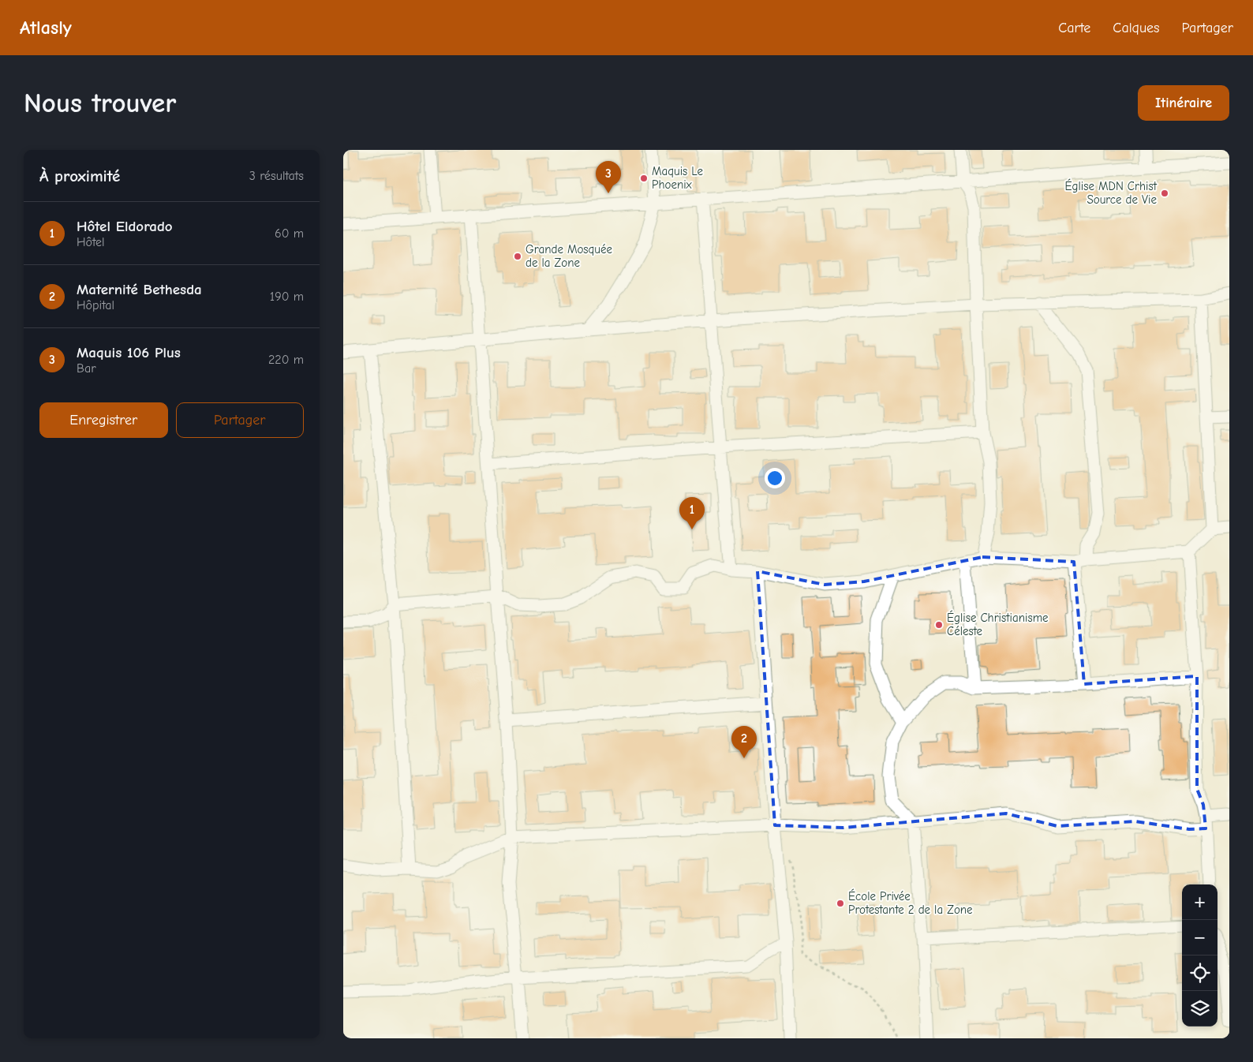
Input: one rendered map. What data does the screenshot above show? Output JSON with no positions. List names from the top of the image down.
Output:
{
  "places": [
    "Maquis Le Phoenix",
    "Église MDN Crhist Source de Vie",
    "Grande Mosquée de la Zone",
    "Église Christianisme Céleste",
    "École Privée Protestante 2 de la Zone"
  ],
  "page": {
    "header": "Atlasly",
    "nav": ["Carte", "Calques", "Partager"],
    "buttons": [
      "Itinéraire",
      ["Enregistrer", "Partager"]
    ],
    "title": "Nous trouver",
    "heading": ["À proximité", "3 résultats"],
    "pins": ["3", "1", "2"],
    "list": [
      {
        "mark": "1",
        "name": "Hôtel Eldorado",
        "note": "Hôtel",
        "value": "60 m"
      },
      {
        "mark": "2",
        "name": "Maternité Bethesda",
        "note": "Hôpital",
        "value": "190 m"
      },
      {
        "mark": "3",
        "name": "Maquis 106 Plus",
        "note": "Bar",
        "value": "220 m"
      }
    ],
    "map_buttons": ["+", "−"]
  }
}
